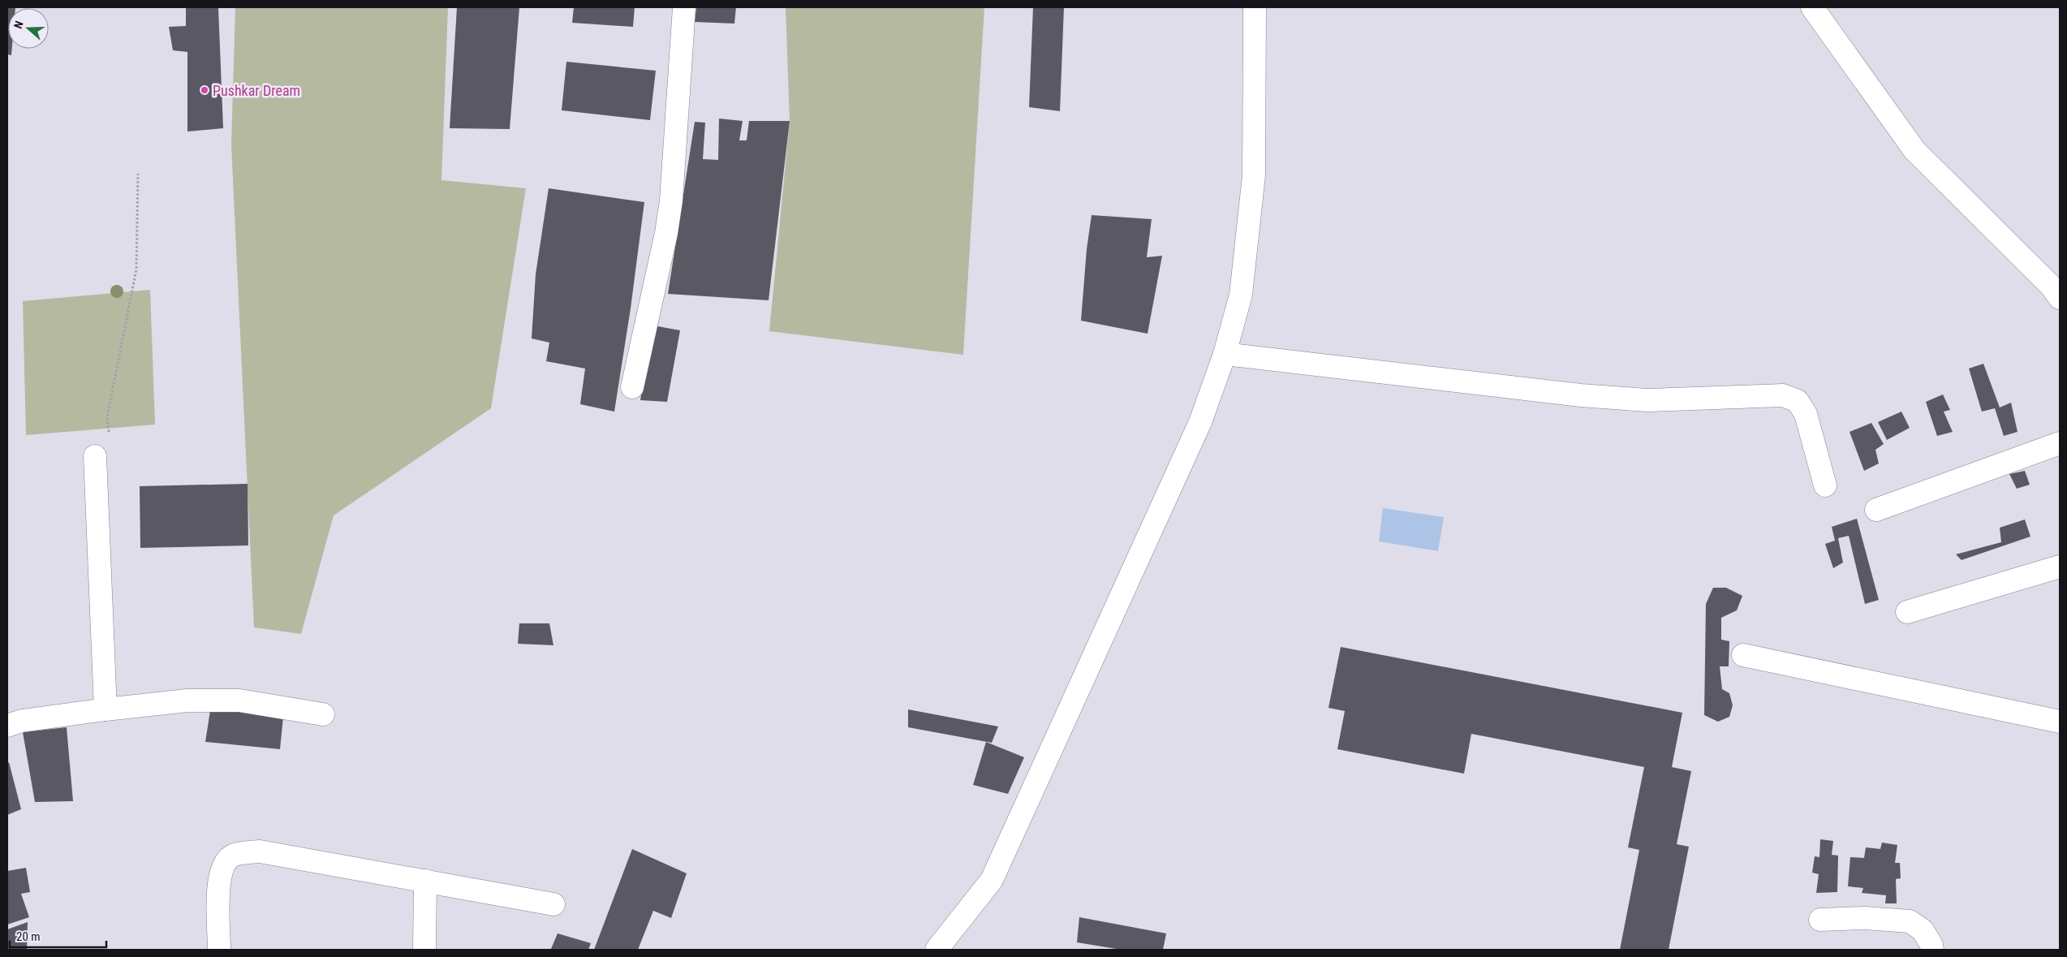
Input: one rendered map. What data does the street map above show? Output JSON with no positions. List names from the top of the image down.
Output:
{
  "places": ["Pushkar Dream"],
  "scale_bar": "20 m",
  "north": "left"
}
